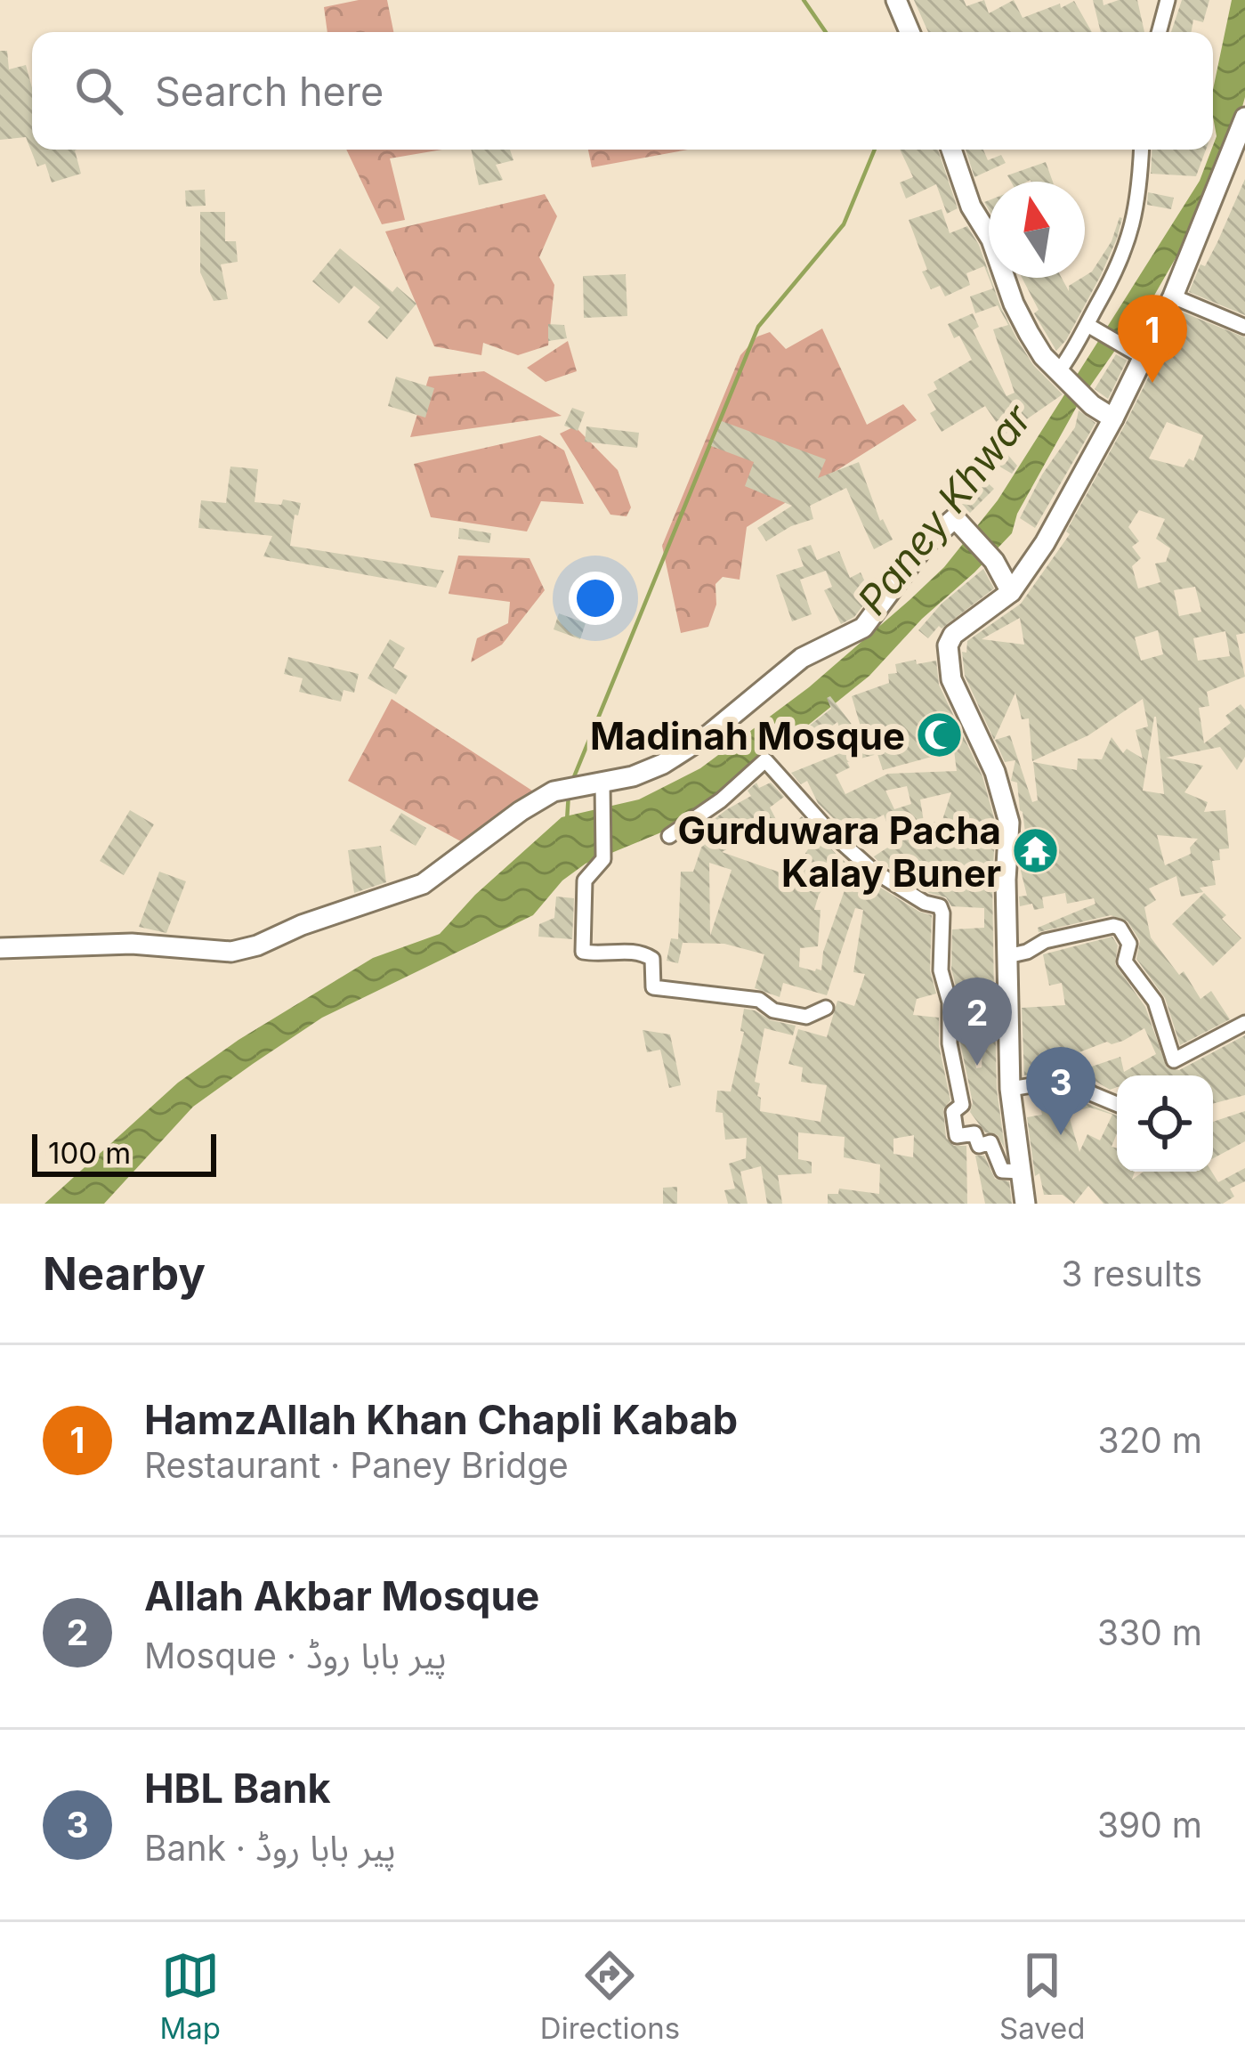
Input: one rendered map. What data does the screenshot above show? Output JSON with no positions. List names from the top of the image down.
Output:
{
  "water": ["Paney Khwar"],
  "places": {
    "mosque": ["Madinah Mosque"],
    "temple": ["Gurduwara Pacha Kalay Buner"]
  },
  "scale_bar": "100 m",
  "north": "top",
  "page": {
    "search": "Search here",
    "pins": ["1", "2", "3"],
    "scale": "100 m",
    "heading": ["Nearby", "3 results"],
    "list": [
      {
        "mark": "1",
        "name": "HamzAllah Khan Chapli Kabab",
        "note": "Restaurant · Paney Bridge",
        "value": "320 m"
      },
      {
        "mark": "2",
        "name": "Allah Akbar Mosque",
        "note": "Mosque · پیر بابا روڈ",
        "value": "330 m"
      },
      {
        "mark": "3",
        "name": "HBL Bank",
        "note": "Bank · پیر بابا روڈ",
        "value": "390 m"
      }
    ],
    "nav": ["Map", "Directions", "Saved"]
  }
}
